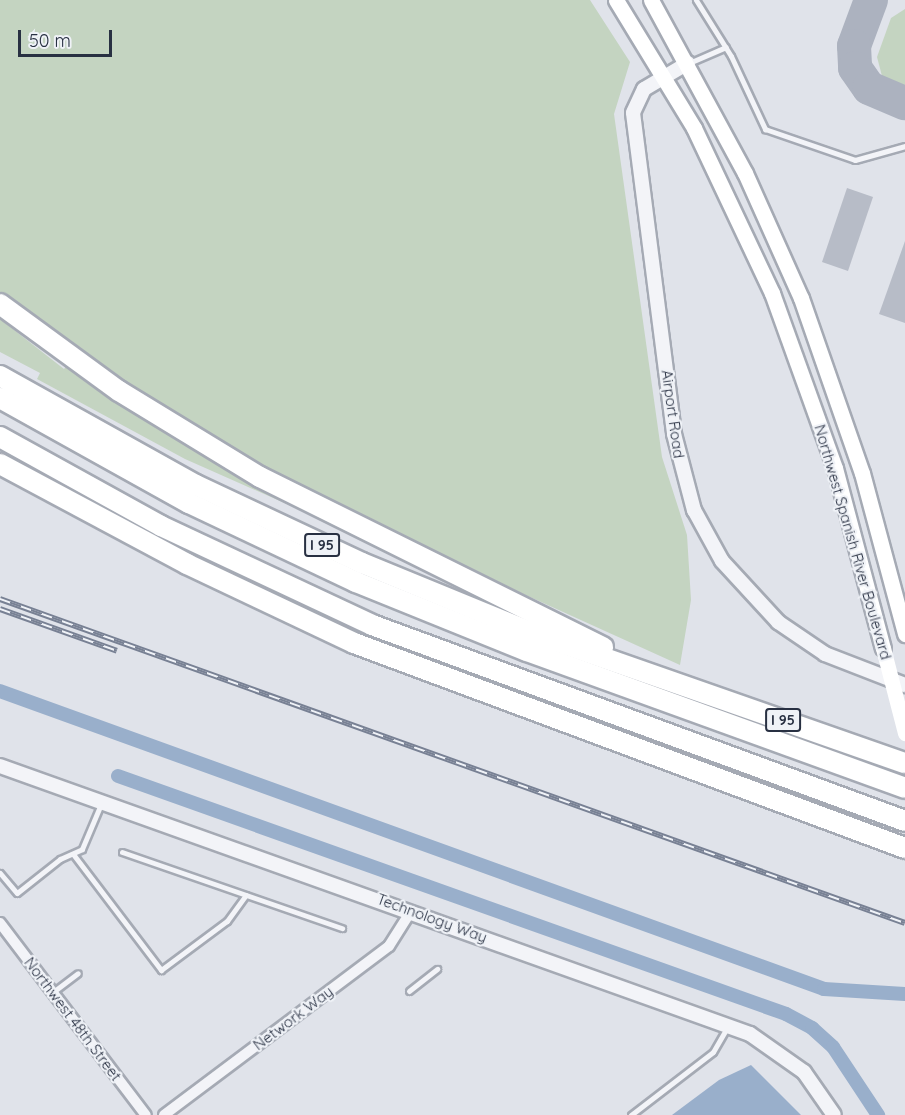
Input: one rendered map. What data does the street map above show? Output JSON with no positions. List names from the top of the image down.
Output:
{
  "streets": {
    "highway": ["I 95"],
    "main road": ["Northwest Spanish River Boulevard"],
    "street": [
      "Airport Road",
      "Technology Way",
      "Network Way",
      "Northwest 48th Street"
    ]
  },
  "crossings": [
    ["Airport Road", "Northwest Spanish River Boulevard"],
    ["Technology Way", "Network Way"]
  ],
  "scale_bar": "50 m"
}
